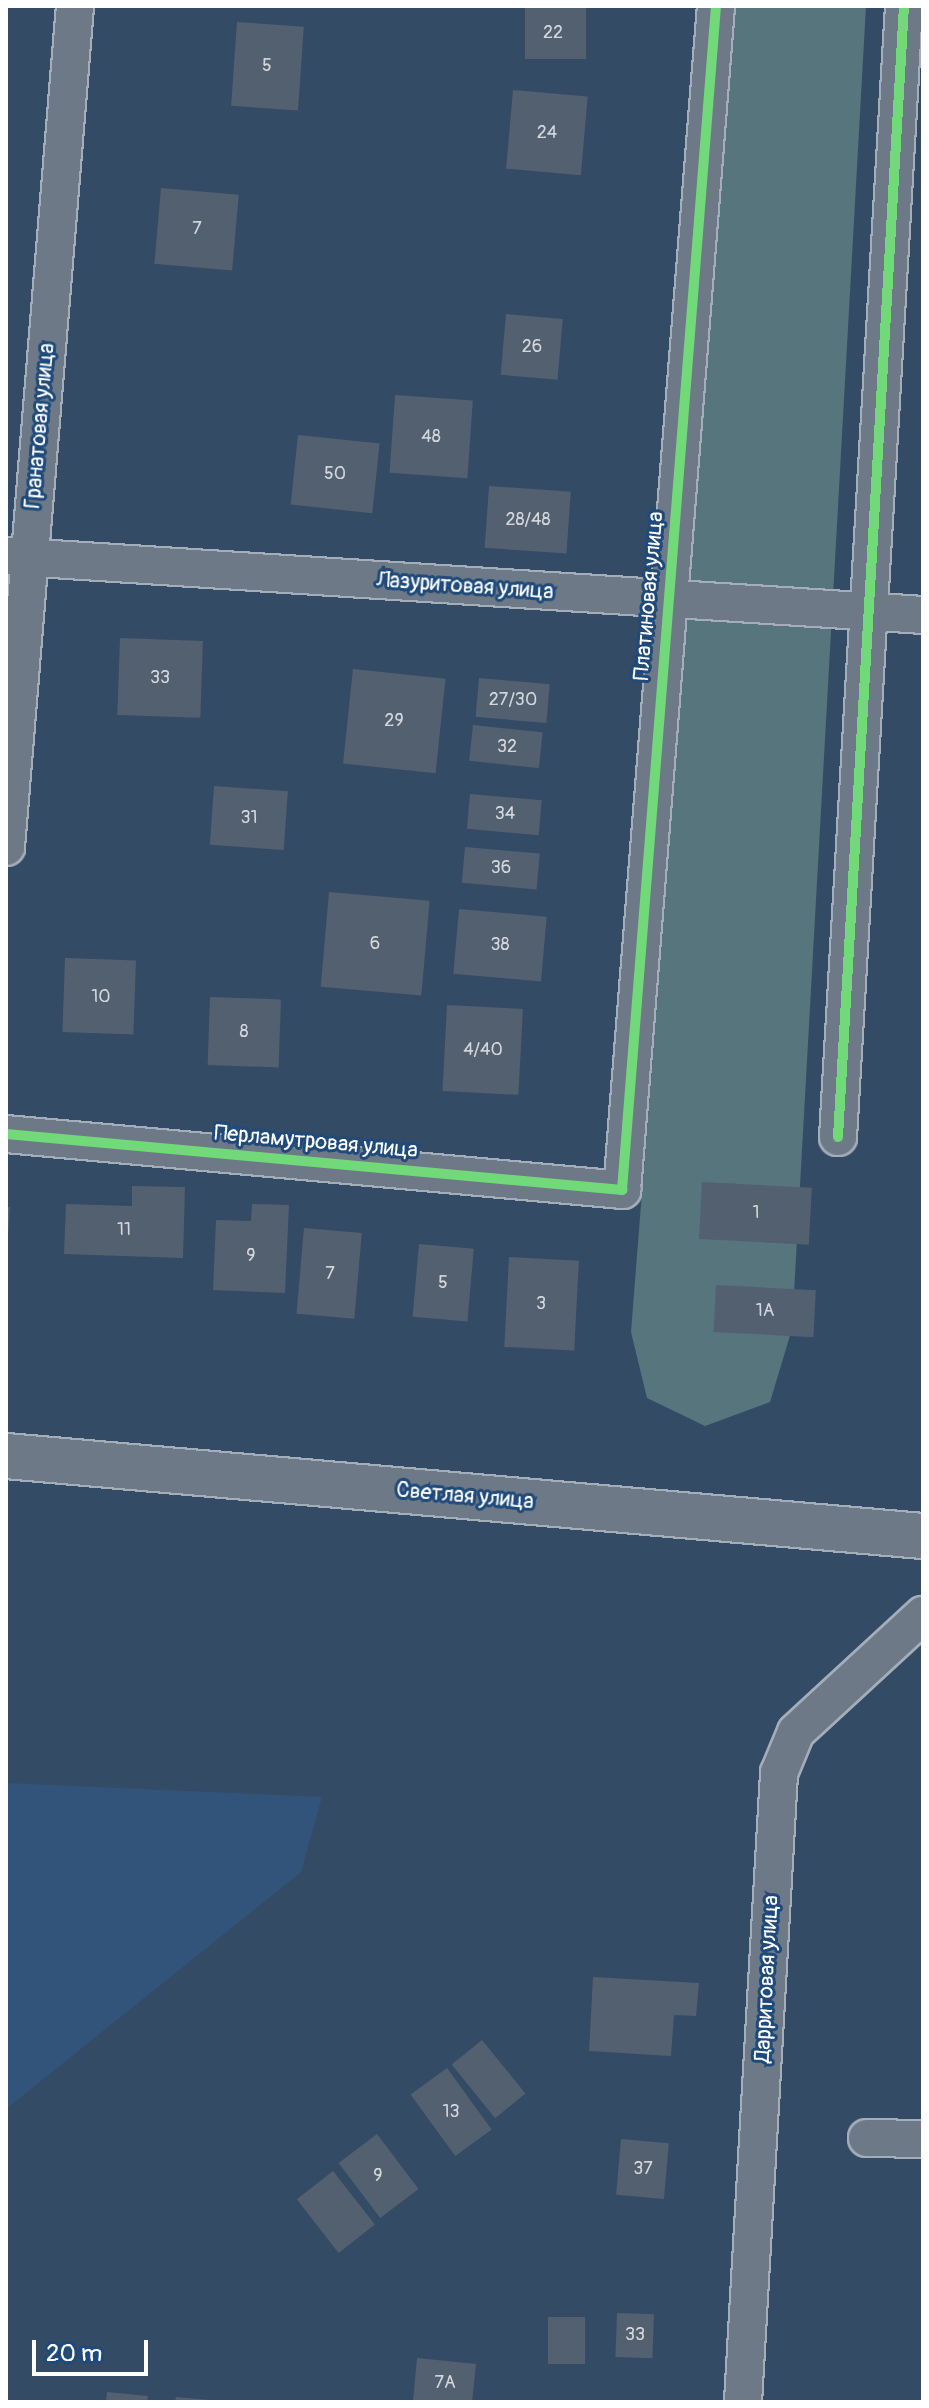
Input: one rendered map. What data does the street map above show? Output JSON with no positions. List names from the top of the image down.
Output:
{
  "streets": {
    "street": [
      "Гранатовая улица",
      "Лазуритовая улица",
      "Платиновая улица",
      "Перламутровая улица",
      "Светлая улица",
      "Дарритовая улица"
    ]
  },
  "crossings": [
    ["Гранатовая улица", "Лазуритовая улица"],
    ["Лазуритовая улица", "Платиновая улица"],
    ["Платиновая улица", "Перламутровая улица"]
  ],
  "house_numbers": [
    "22",
    "5",
    "24",
    "7",
    "26",
    "48",
    "50",
    "28/48",
    "33",
    "27/30",
    "29",
    "32",
    "34",
    "31",
    "36",
    "6",
    "38",
    "10",
    "8",
    "4/40",
    "1",
    "11",
    "9",
    "7",
    "5",
    "3",
    "1А",
    "13",
    "37",
    "9",
    "33",
    "7А"
  ],
  "scale_bar": "20 m"
}
